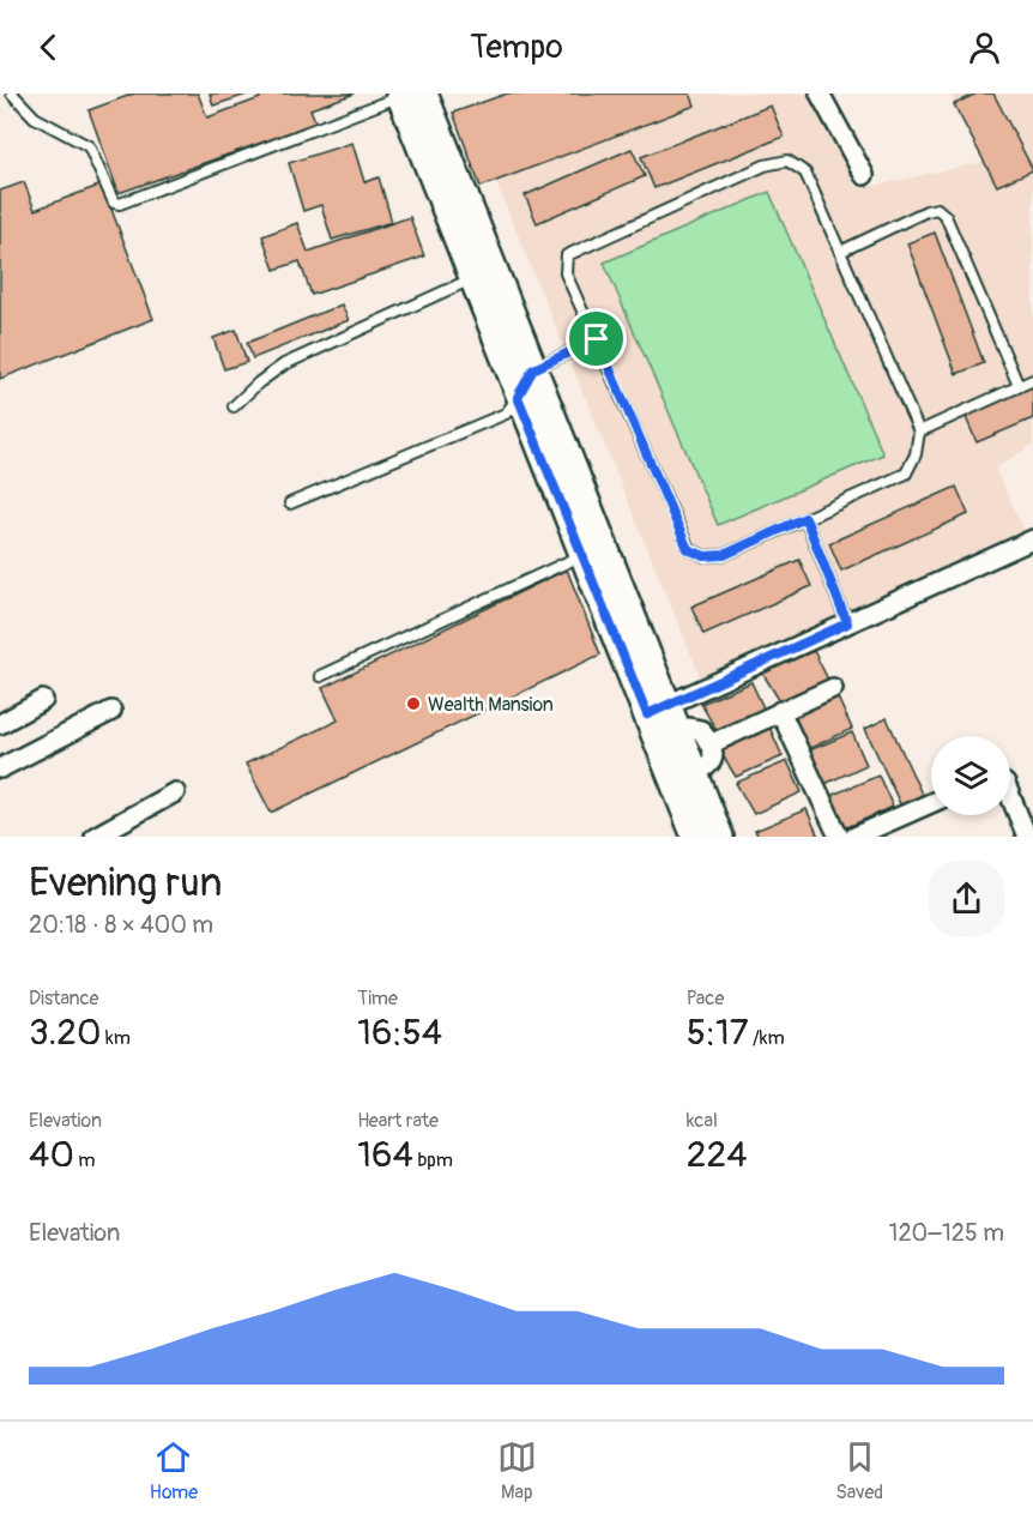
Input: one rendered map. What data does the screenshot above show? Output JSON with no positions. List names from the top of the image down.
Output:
{
  "places": ["Wealth Mansion"],
  "page": {
    "header": "Tempo",
    "heading": ["Evening run", "20:18 · 8 × 400 m"],
    "stats": [
      ["Distance", "3.20 km"],
      ["Time", "16:54"],
      ["Pace", "5:17 /km"],
      ["Elevation", "40 m"],
      ["Heart rate", "164 bpm"],
      ["kcal", "224"]
    ],
    "chart": ["Elevation", "120–125 m"],
    "tabs": ["Home", "Map", "Saved"]
  }
}
